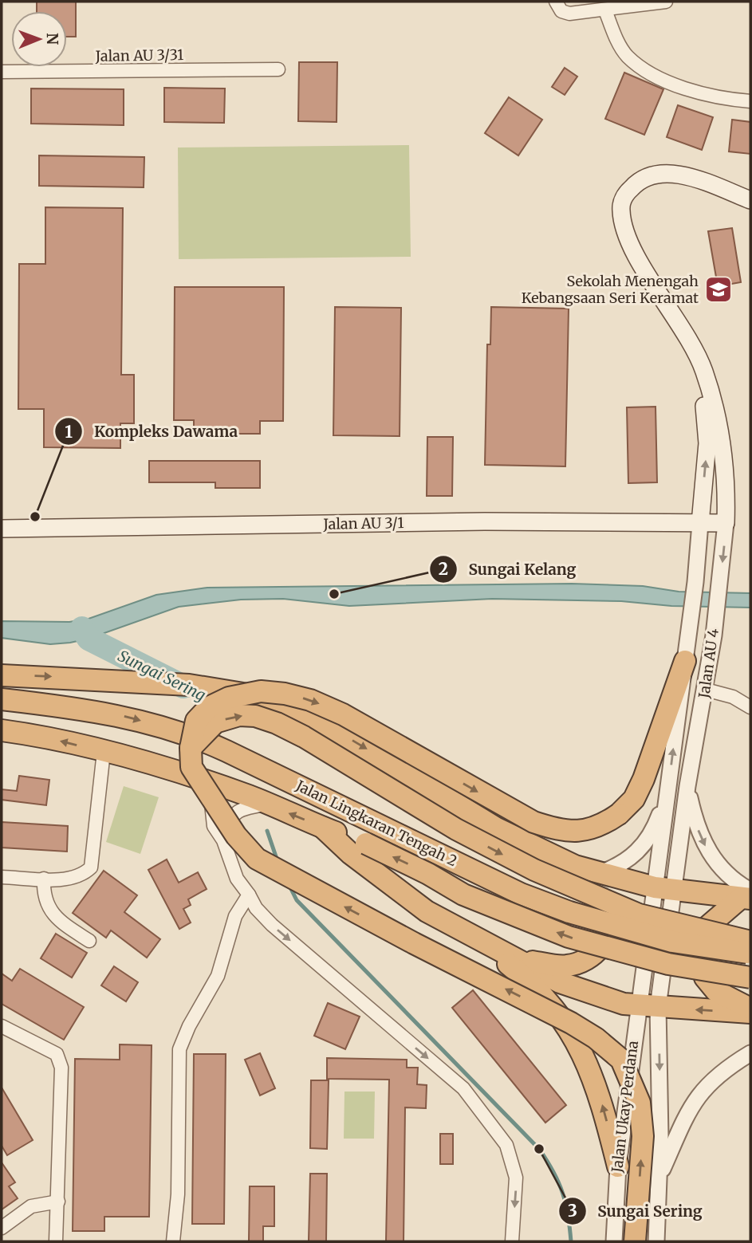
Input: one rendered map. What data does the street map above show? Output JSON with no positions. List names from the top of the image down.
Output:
{
  "streets": {
    "highway": ["Jalan Lingkaran Tengah 2"],
    "main road": ["Jalan AU 3/1", "Jalan AU 4"],
    "street": ["Jalan AU 3/31", "Jalan Ukay Perdana"]
  },
  "crossings": [
    ["Jalan AU 3/1", "Jalan AU 4"],
    ["Jalan AU 4", "Jalan Ukay Perdana"]
  ],
  "water": ["Sungai Sering"],
  "places": {
    "school or university": ["Sekolah Menengah Kebangsaan Seri Keramat"],
    "other": ["Kompleks Dawama", "Sungai Kelang", "Sungai Sering"]
  },
  "north": "right"
}
